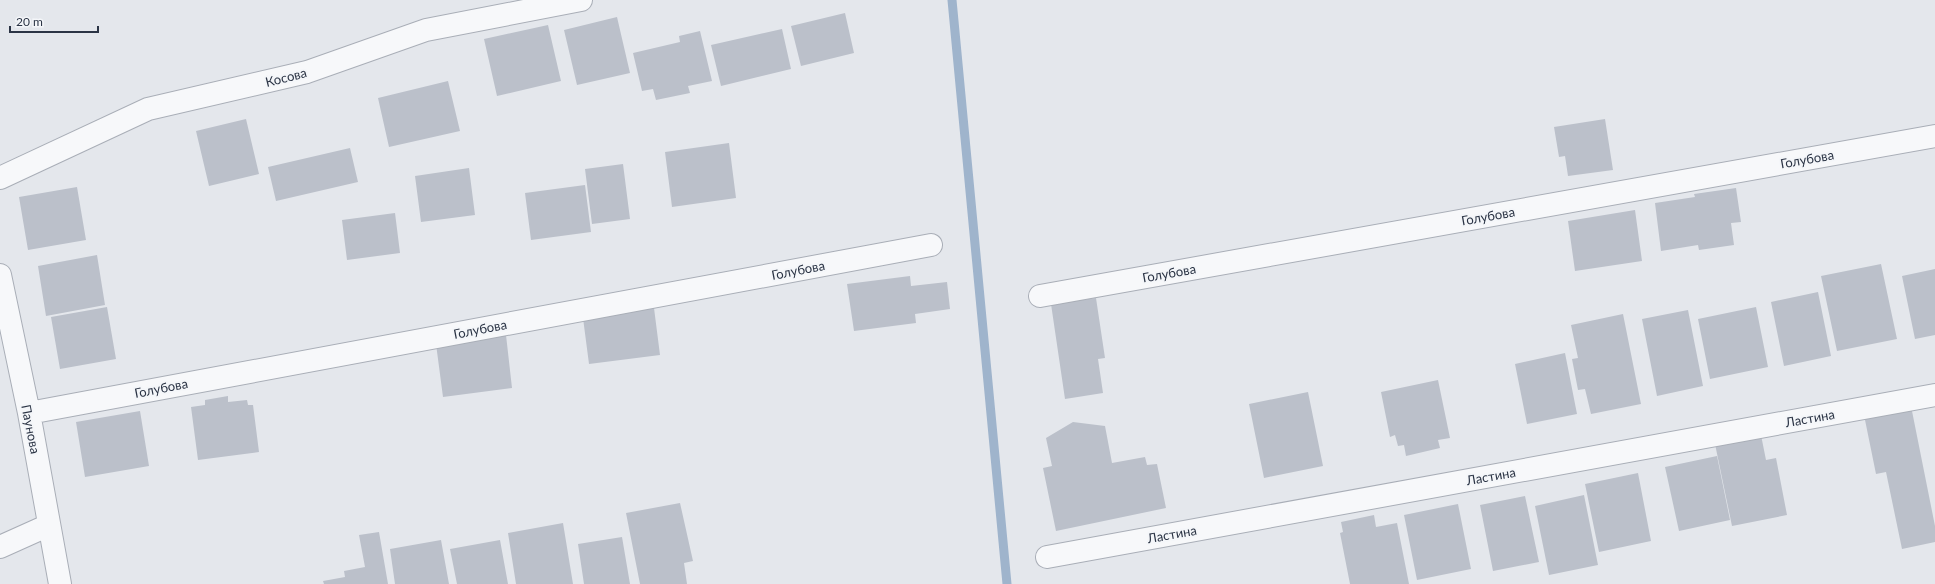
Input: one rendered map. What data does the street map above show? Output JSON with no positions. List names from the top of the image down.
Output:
{
  "streets": {
    "street": [
      "Косова",
      "Голубова",
      "Ластина",
      "Паунова"
    ]
  },
  "crossings": [
    ["Голубова", "Паунова"]
  ],
  "scale_bar": "20 m"
}
